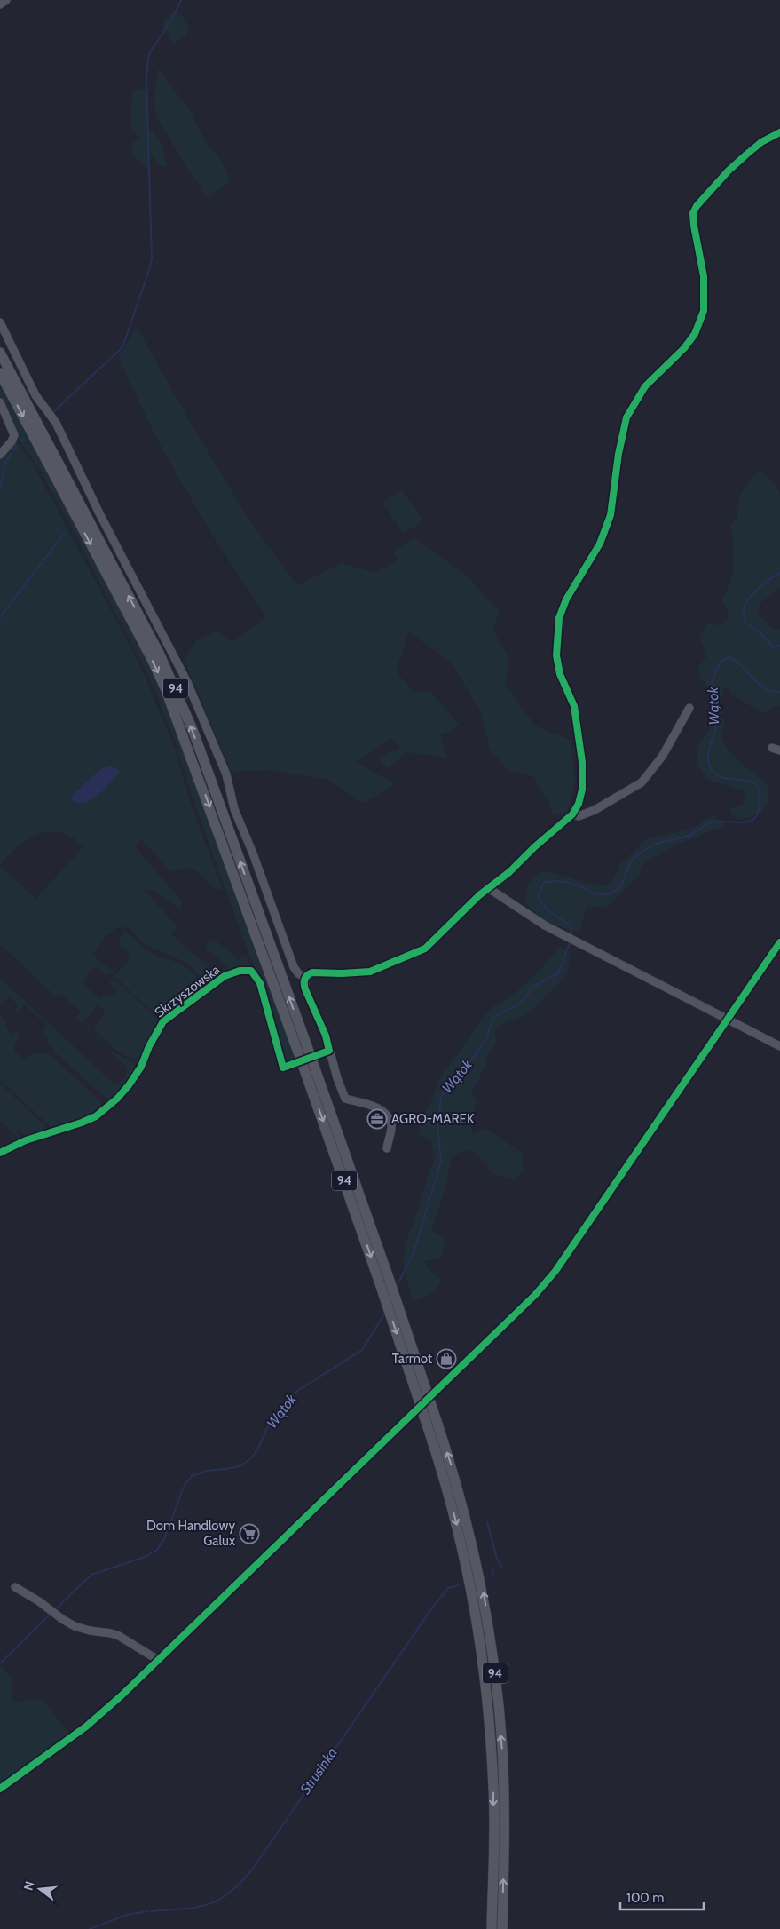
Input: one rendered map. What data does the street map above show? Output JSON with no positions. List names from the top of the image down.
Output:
{
  "streets": {
    "main road": ["94"],
    "street": ["Skrzyszowska"]
  },
  "water": ["Wątok", "Strusinka"],
  "places": {
    "office": ["AGRO-MAREK"],
    "shop": ["Tarmot"],
    "supermarket": ["Dom Handlowy Galux"]
  },
  "scale_bar": "100 m",
  "north": "left"
}
